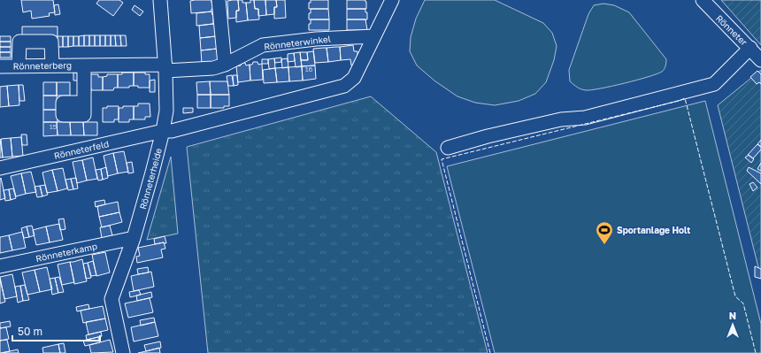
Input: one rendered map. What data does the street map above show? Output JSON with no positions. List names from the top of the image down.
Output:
{
  "streets": {
    "street": [
      "Rönneter",
      "Rönneterwinkel",
      "Rönneterberg",
      "Rönneterfeld",
      "Rönneterheide",
      "Rönneterkamp"
    ]
  },
  "crossings": [
    ["Rönneterwinkel", "Rönneterberg"],
    ["Rönneterwinkel", "Rönneterfeld"],
    ["Rönneterwinkel", "Rönneterheide"],
    ["Rönneterberg", "Rönneterheide"],
    ["Rönneterfeld", "Rönneterheide"],
    ["Rönneterheide", "Rönneterkamp"]
  ],
  "places": {
    "sports": ["Sportanlage Holt"]
  },
  "house_numbers": ["16", "15"],
  "scale_bar": "50 m",
  "north": "top"
}
